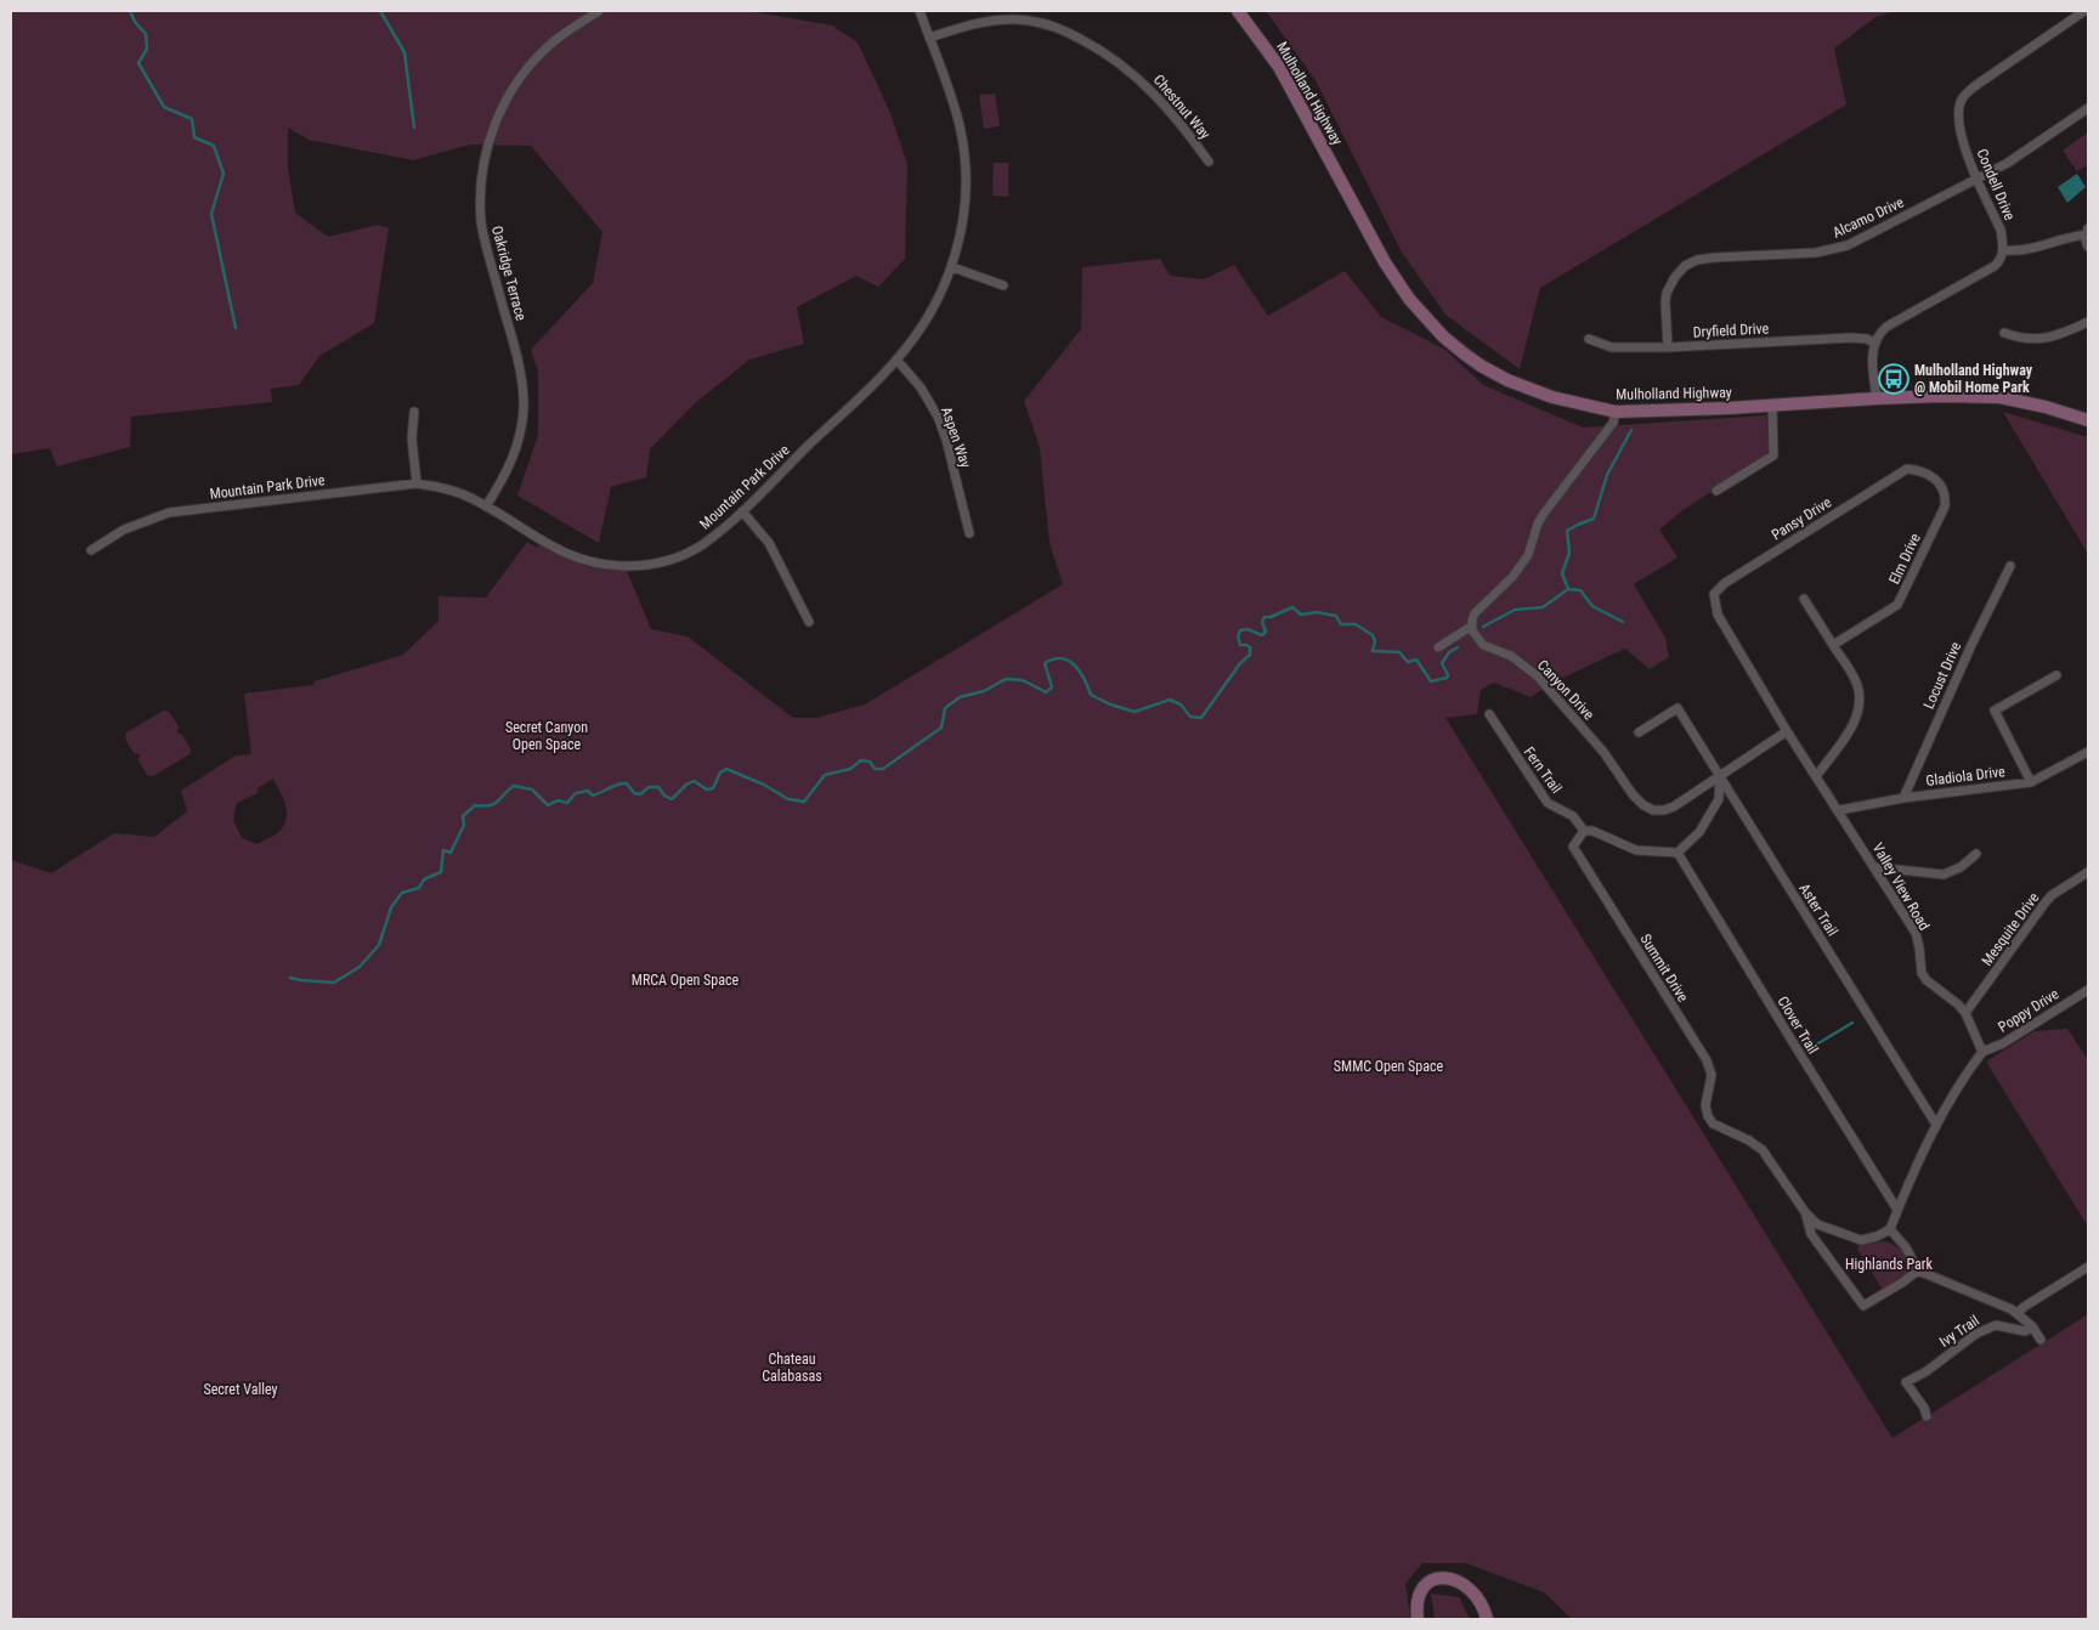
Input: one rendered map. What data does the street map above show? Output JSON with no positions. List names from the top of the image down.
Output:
{
  "streets": {
    "main road": ["Mulholland Highway"],
    "street": [
      "Chestnut Way",
      "Condell Drive",
      "Alcamo Drive",
      "Oakridge Terrace",
      "Dryfield Drive",
      "Aspen Way",
      "Mountain Park Drive",
      "Pansy Drive",
      "Elm Drive",
      "Locust Drive",
      "Canyon Drive",
      "Fern Trail",
      "Gladiola Drive",
      "Valley View Road",
      "Aster Trail",
      "Mesquite Drive",
      "Summit Drive",
      "Poppy Drive",
      "Clover Trail",
      "Ivy Trail"
    ]
  },
  "crossings": [
    ["Chestnut Way", "Mountain Park Drive"],
    ["Condell Drive", "Alcamo Drive"],
    ["Alcamo Drive", "Dryfield Drive"],
    ["Oakridge Terrace", "Mountain Park Drive"],
    ["Aspen Way", "Mountain Park Drive"],
    ["Pansy Drive", "Elm Drive"],
    ["Pansy Drive", "Valley View Road"],
    ["Locust Drive", "Gladiola Drive"],
    ["Canyon Drive", "Valley View Road"],
    ["Canyon Drive", "Aster Trail"],
    ["Fern Trail", "Summit Drive"],
    ["Gladiola Drive", "Valley View Road"],
    ["Valley View Road", "Mesquite Drive"],
    ["Valley View Road", "Poppy Drive"]
  ],
  "parks": [
    "Secret Canyon Open Space",
    "MRCA Open Space",
    "SMMC Open Space",
    "Highlands Park",
    "Chateau Calabasas",
    "Secret Valley"
  ],
  "places": {
    "bus stop": ["Mulholland Highway @ Mobil Home Park"]
  }
}
